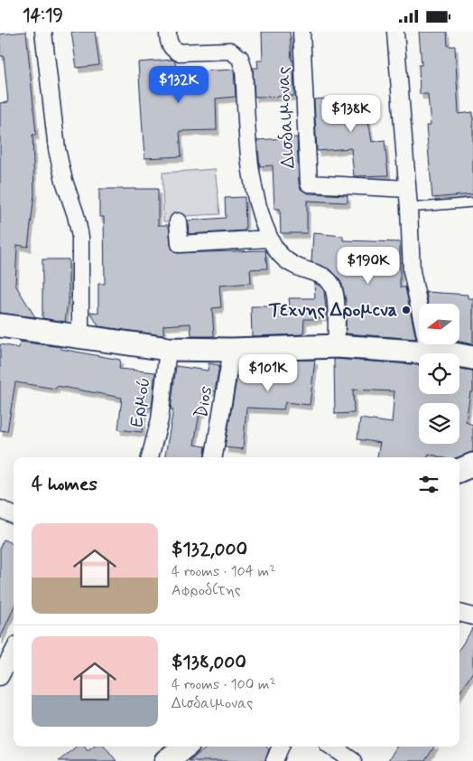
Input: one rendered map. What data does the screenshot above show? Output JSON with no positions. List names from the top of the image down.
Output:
{
  "streets": {
    "street": ["Δισδαιμονας", "Ερμού", "Dios"]
  },
  "places": ["Τεχνης Δρομcνa"],
  "north": "left",
  "page": {
    "status": "14:19",
    "price": [
      "$132K",
      "$138K",
      "$190K",
      "$101K"
    ],
    "heading": "4 homes",
    "list": [
      {
        "name": "$132,000",
        "note": "4 rooms · 104 m² · Αφροδίτης"
      },
      {
        "name": "$138,000",
        "note": "4 rooms · 100 m² · Δισδαιμονας"
      }
    ]
  }
}
